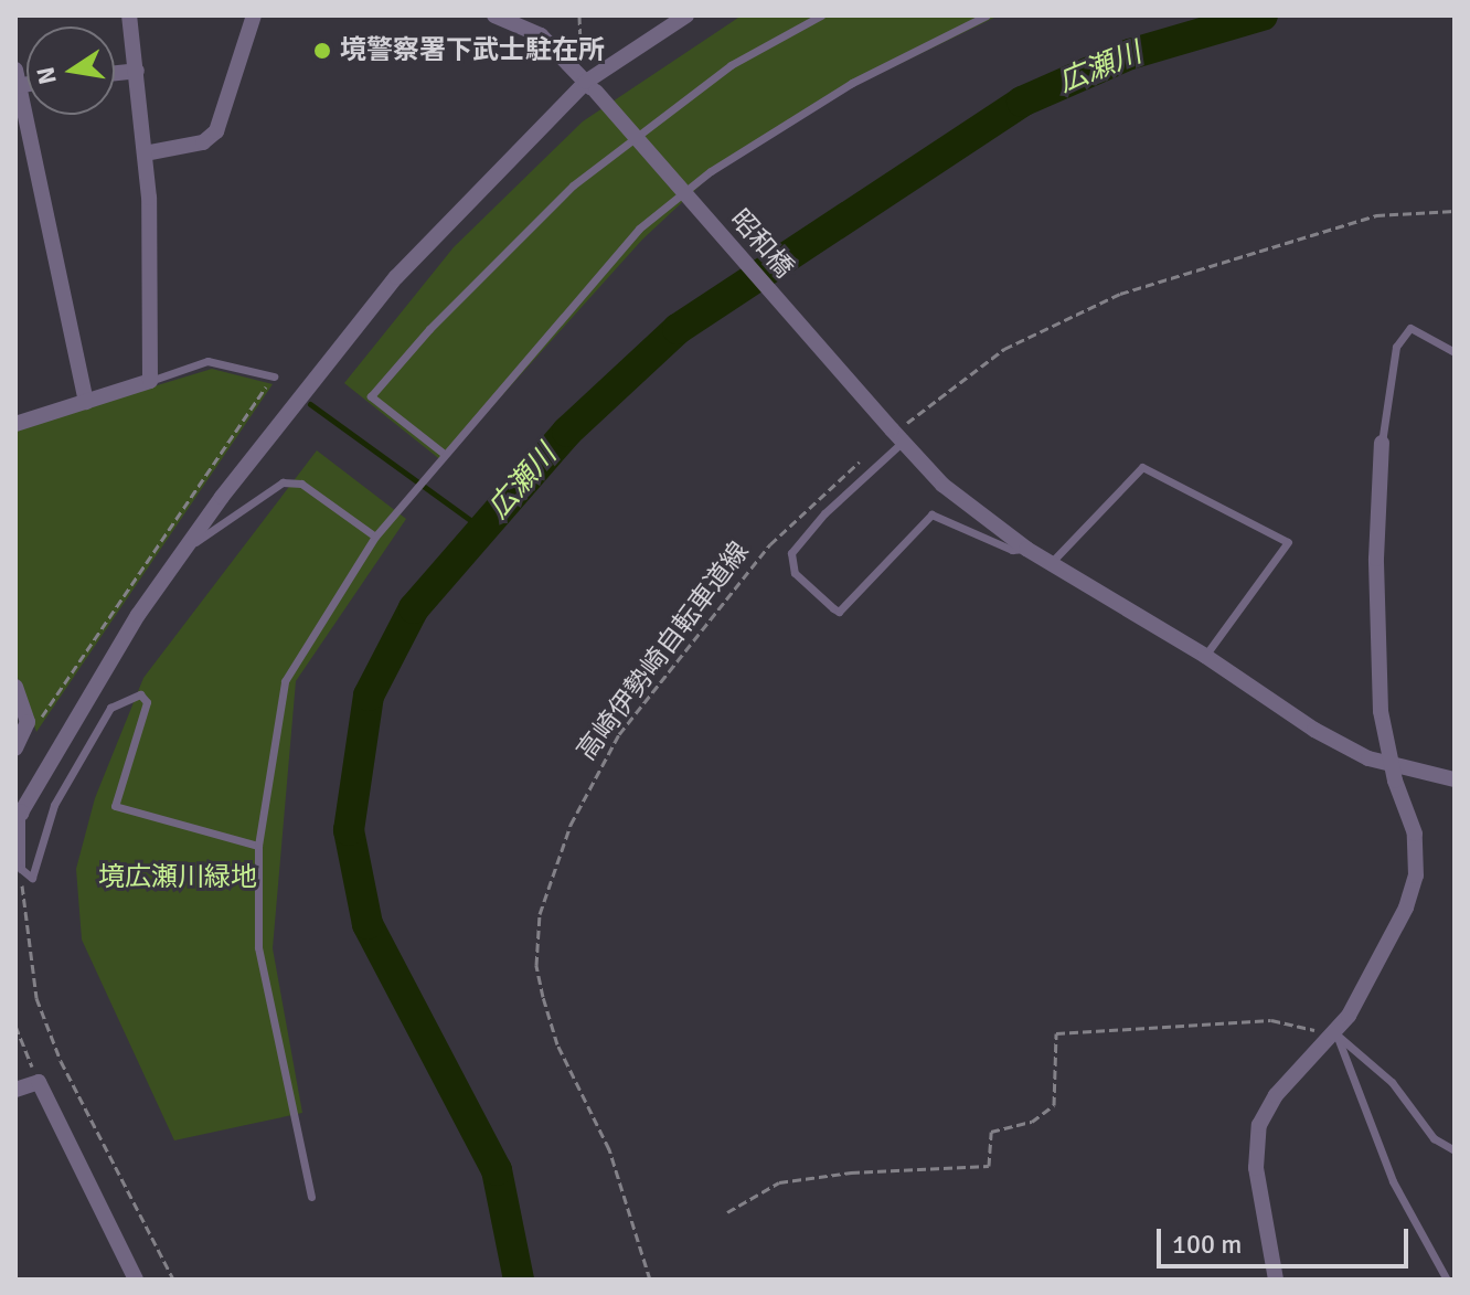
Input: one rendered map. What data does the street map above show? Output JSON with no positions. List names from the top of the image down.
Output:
{
  "streets": {
    "street": ["昭和橋"],
    "path": ["高崎伊勢崎自転車道線"]
  },
  "water": ["広瀬川"],
  "parks": ["境広瀬川緑地"],
  "places": ["境警察署下武士駐在所"],
  "scale_bar": "100 m",
  "north": "left"
}
